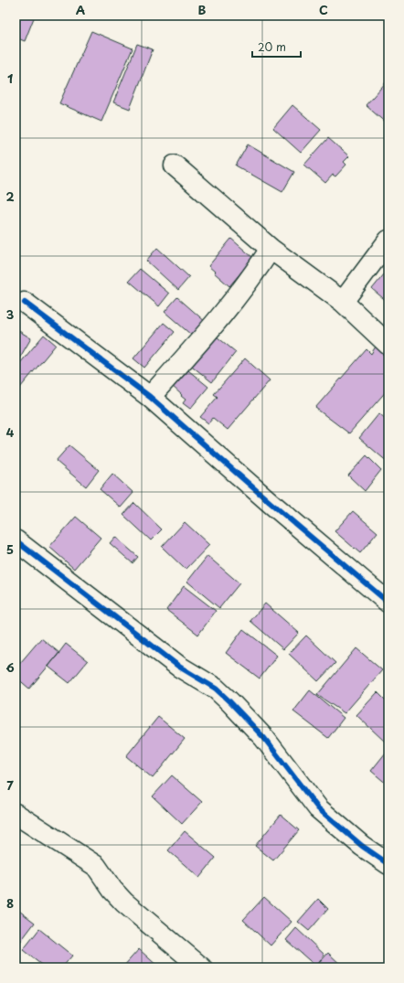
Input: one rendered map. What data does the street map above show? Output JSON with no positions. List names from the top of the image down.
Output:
{
  "scale_bar": "20 m",
  "grid": {
    "columns": ["A", "B", "C"],
    "rows": [
      "1",
      "2",
      "3",
      "4",
      "5",
      "6",
      "7",
      "8"
    ]
  }
}
